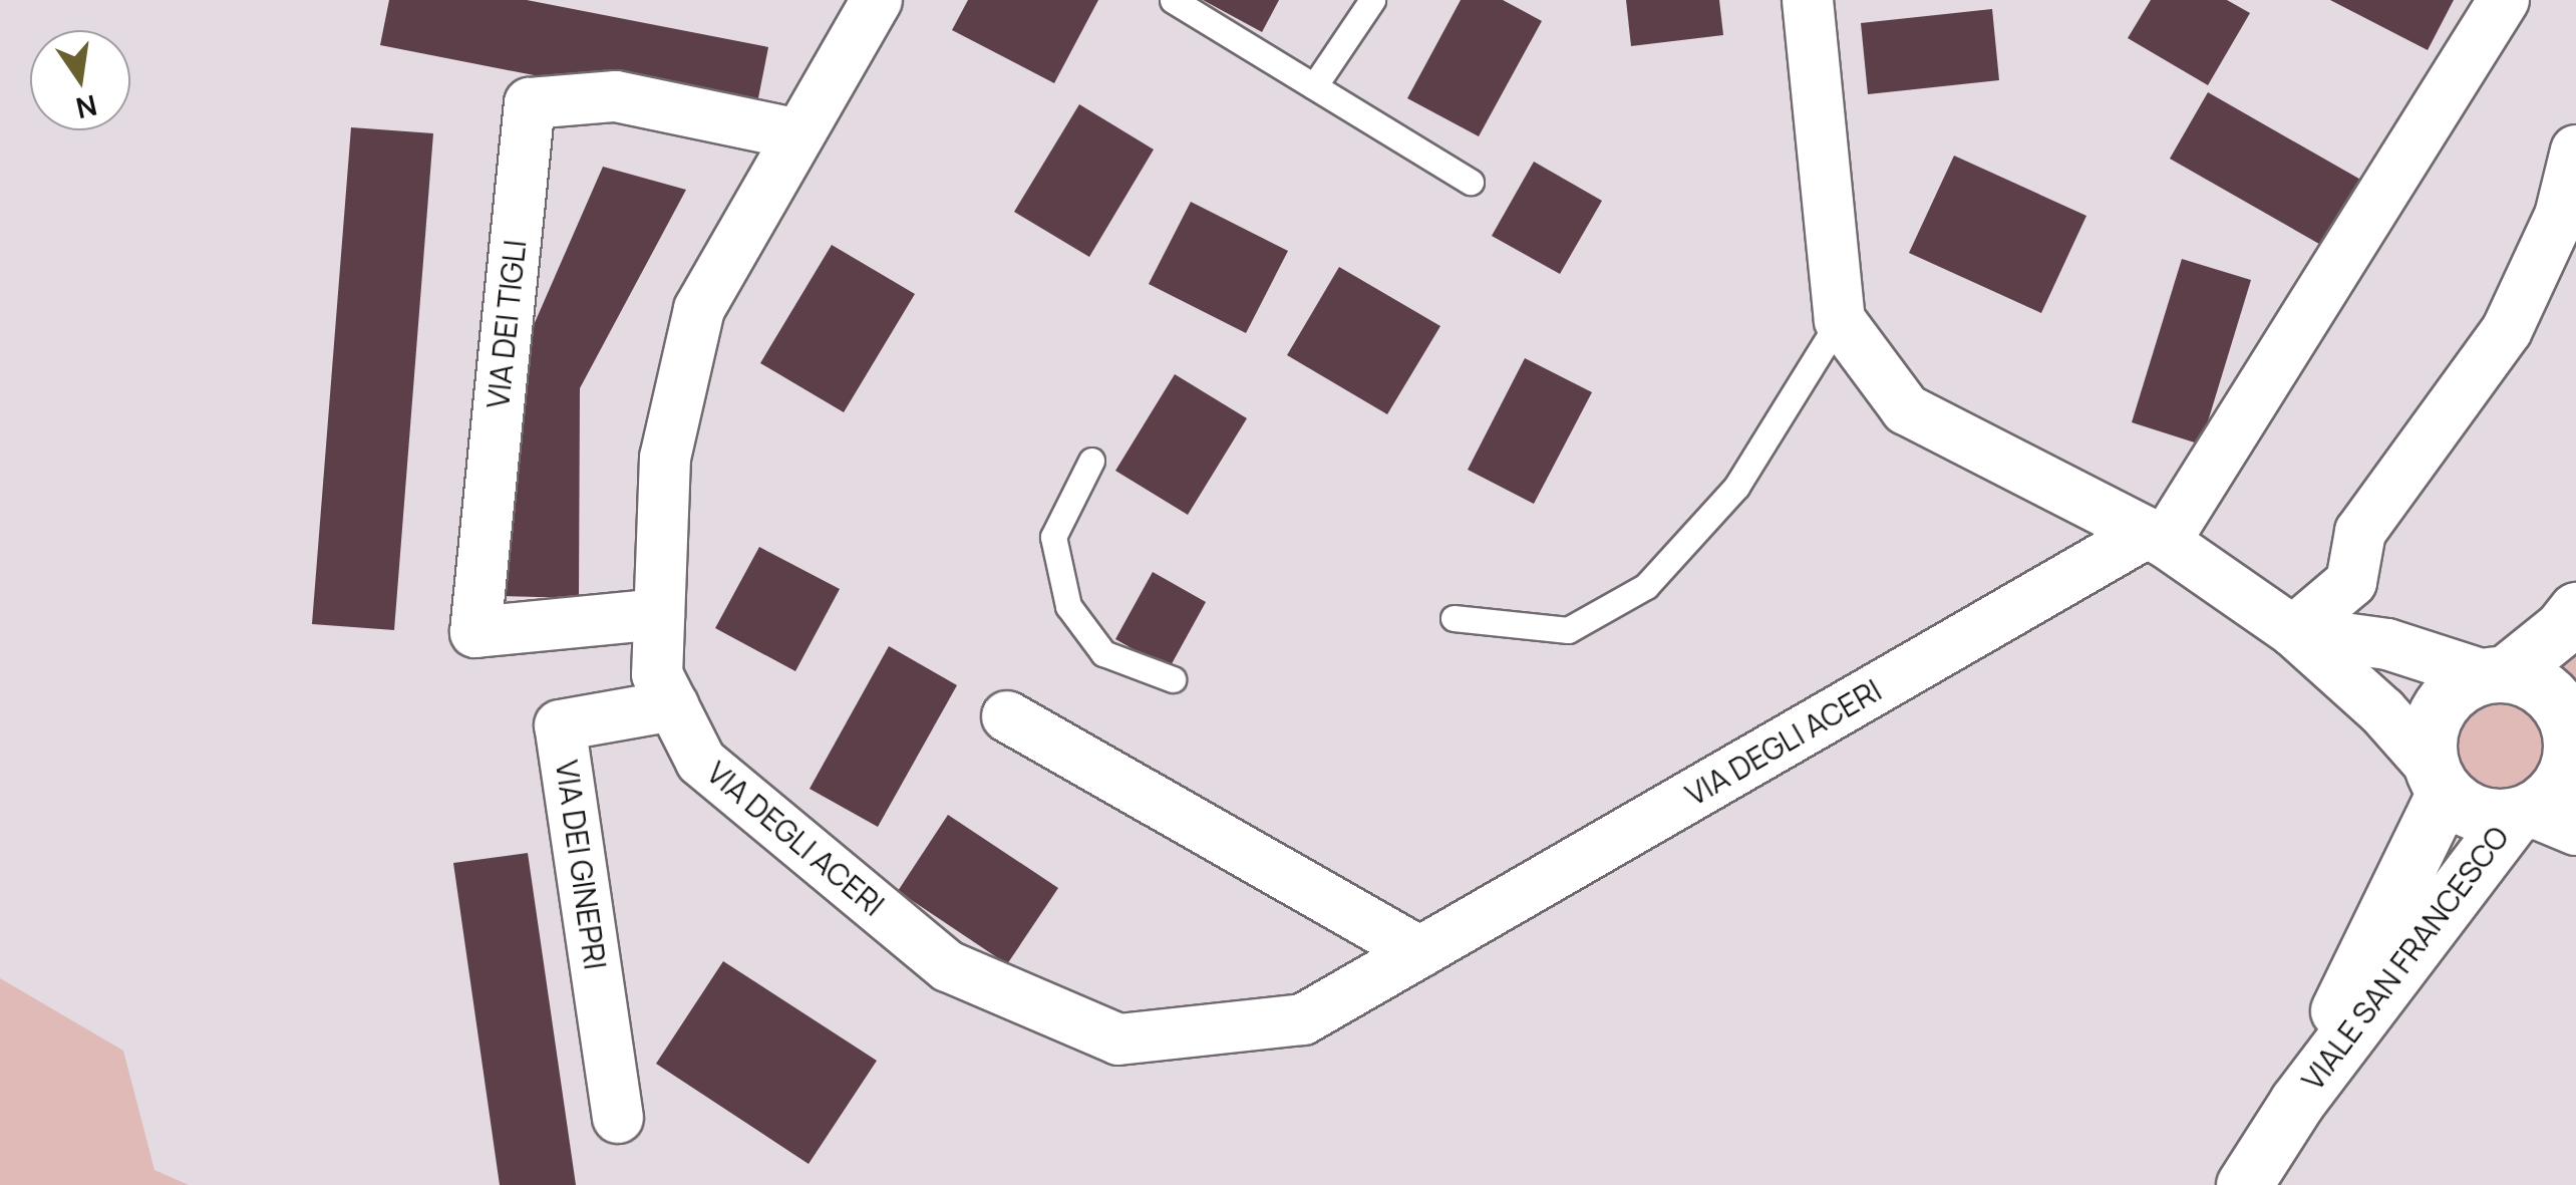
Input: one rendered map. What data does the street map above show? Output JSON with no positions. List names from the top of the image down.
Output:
{
  "streets": {
    "street": [
      "VIA DEI TIGLI",
      "VIA DEGLI ACERI",
      "VIA DEI GINEPRI",
      "VIALE SAN FRANCESCO"
    ]
  },
  "crossings": [
    ["VIA DEI TIGLI", "VIA DEGLI ACERI"],
    ["VIA DEGLI ACERI", "VIA DEI GINEPRI"]
  ],
  "north": "bottom"
}
